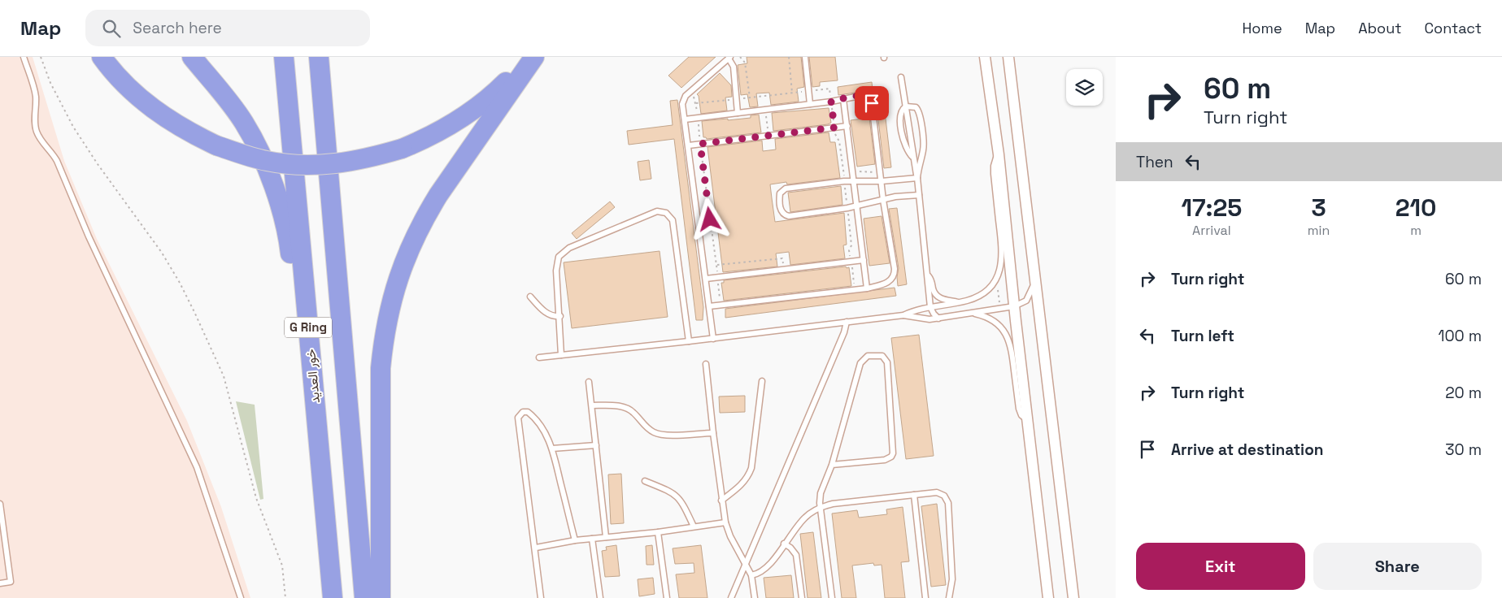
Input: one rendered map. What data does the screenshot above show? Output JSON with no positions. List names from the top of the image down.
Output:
{
  "streets": {
    "highway": ["G Ring", "خور العديد"]
  },
  "page": {
    "header": "Map",
    "search": "Search here",
    "nav": [
      "Home",
      "Map",
      "About",
      "Contact"
    ],
    "turn": ["60 m", "Turn right"],
    "then": "Then",
    "eta": [
      "17:25",
      "Arrival",
      "3",
      "min",
      "210",
      "m"
    ],
    "list": [
      {
        "name": "Turn right",
        "value": "60 m"
      },
      {
        "name": "Turn left",
        "value": "100 m"
      },
      {
        "name": "Turn right",
        "value": "20 m"
      },
      {
        "name": "Arrive at destination",
        "value": "30 m"
      }
    ],
    "buttons": ["Exit", "Share"]
  }
}
